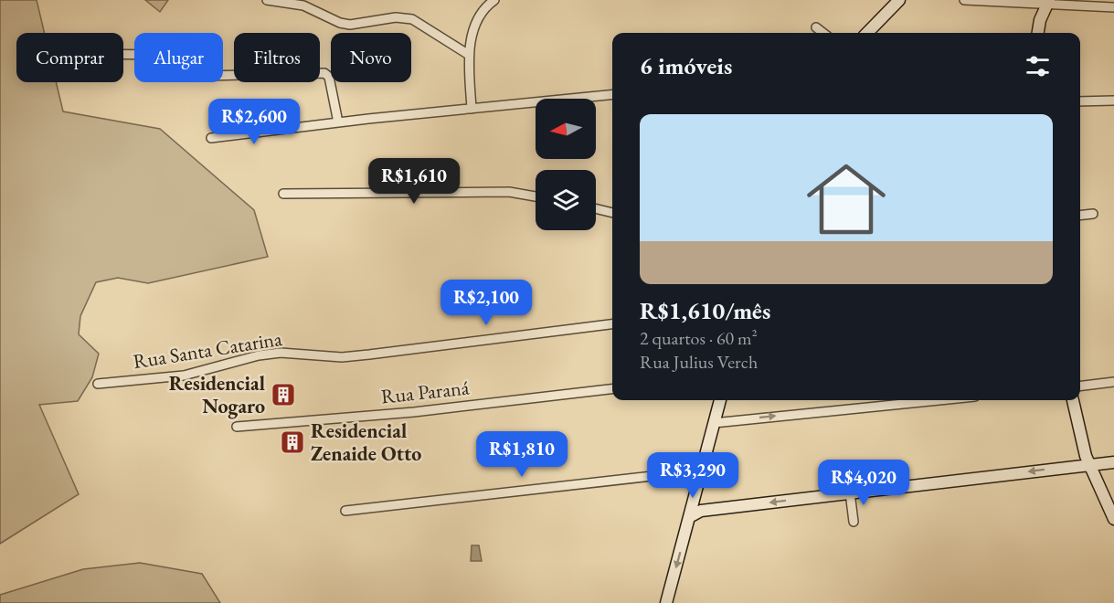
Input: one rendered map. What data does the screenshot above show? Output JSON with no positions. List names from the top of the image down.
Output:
{
  "streets": {
    "street": ["Rua Santa Catarina", "Rua Paraná"]
  },
  "places": {
    "building": ["Residencial Nogaro", "Residencial Zenaide Otto"]
  },
  "north": "left",
  "page": {
    "chip": [
      "Comprar",
      "Alugar",
      "Filtros",
      "Novo"
    ],
    "heading": "6 imóveis",
    "price": [
      "R$2,600",
      "R$1,610",
      "R$2,100",
      "R$1,810",
      "R$3,290",
      "R$4,020"
    ],
    "list": [
      {
        "name": "R$1,610/mês",
        "note": "2 quartos · 60 m² · Rua Julius Verch"
      }
    ]
  }
}
